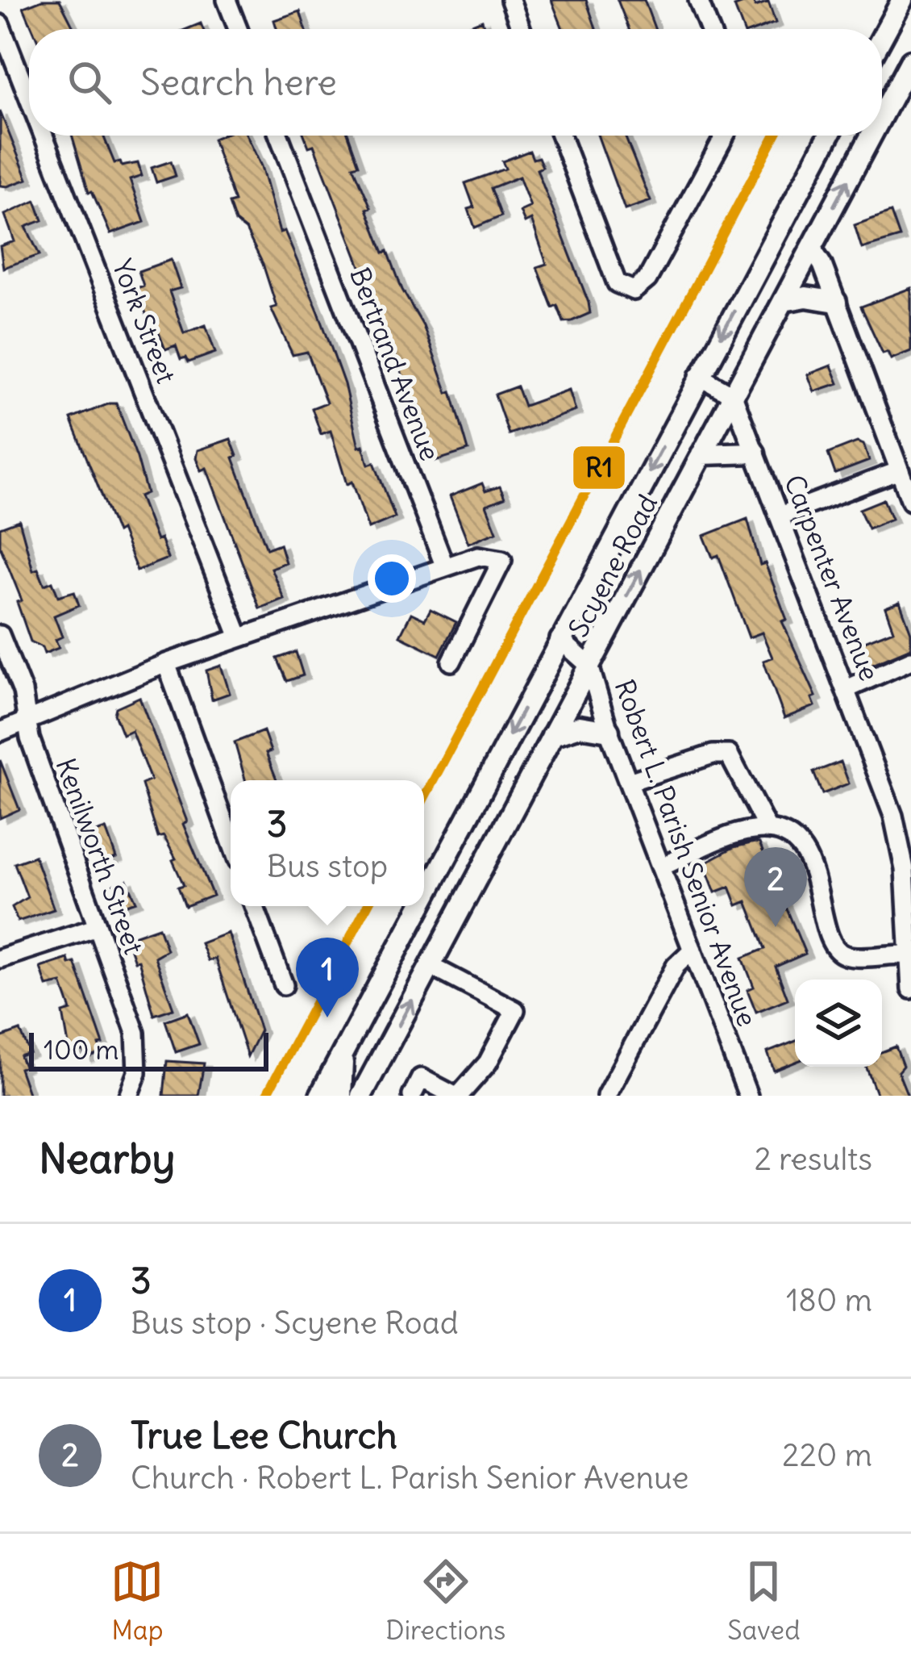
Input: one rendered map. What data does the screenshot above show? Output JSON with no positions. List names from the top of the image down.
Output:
{
  "streets": {
    "main road": ["Scyene Road"],
    "street": [
      "York Street",
      "Bertrand Avenue",
      "Carpenter Avenue",
      "Robert L. Parish Senior Avenue",
      "Kenilworth Street"
    ]
  },
  "crossings": [
    ["Scyene Road", "Carpenter Avenue"],
    ["Scyene Road", "Robert L. Parish Senior Avenue"]
  ],
  "lines": ["transit line R1"],
  "scale_bar": "100 m",
  "page": {
    "search": "Search here",
    "popup": ["3", "Bus stop"],
    "pins": ["2", "1"],
    "scale": "100 m",
    "heading": ["Nearby", "2 results"],
    "list": [
      {
        "mark": "1",
        "name": "3",
        "note": "Bus stop · Scyene Road",
        "value": "180 m"
      },
      {
        "mark": "2",
        "name": "True Lee Church",
        "note": "Church · Robert L. Parish Senior Avenue",
        "value": "220 m"
      }
    ],
    "nav": ["Map", "Directions", "Saved"]
  }
}
